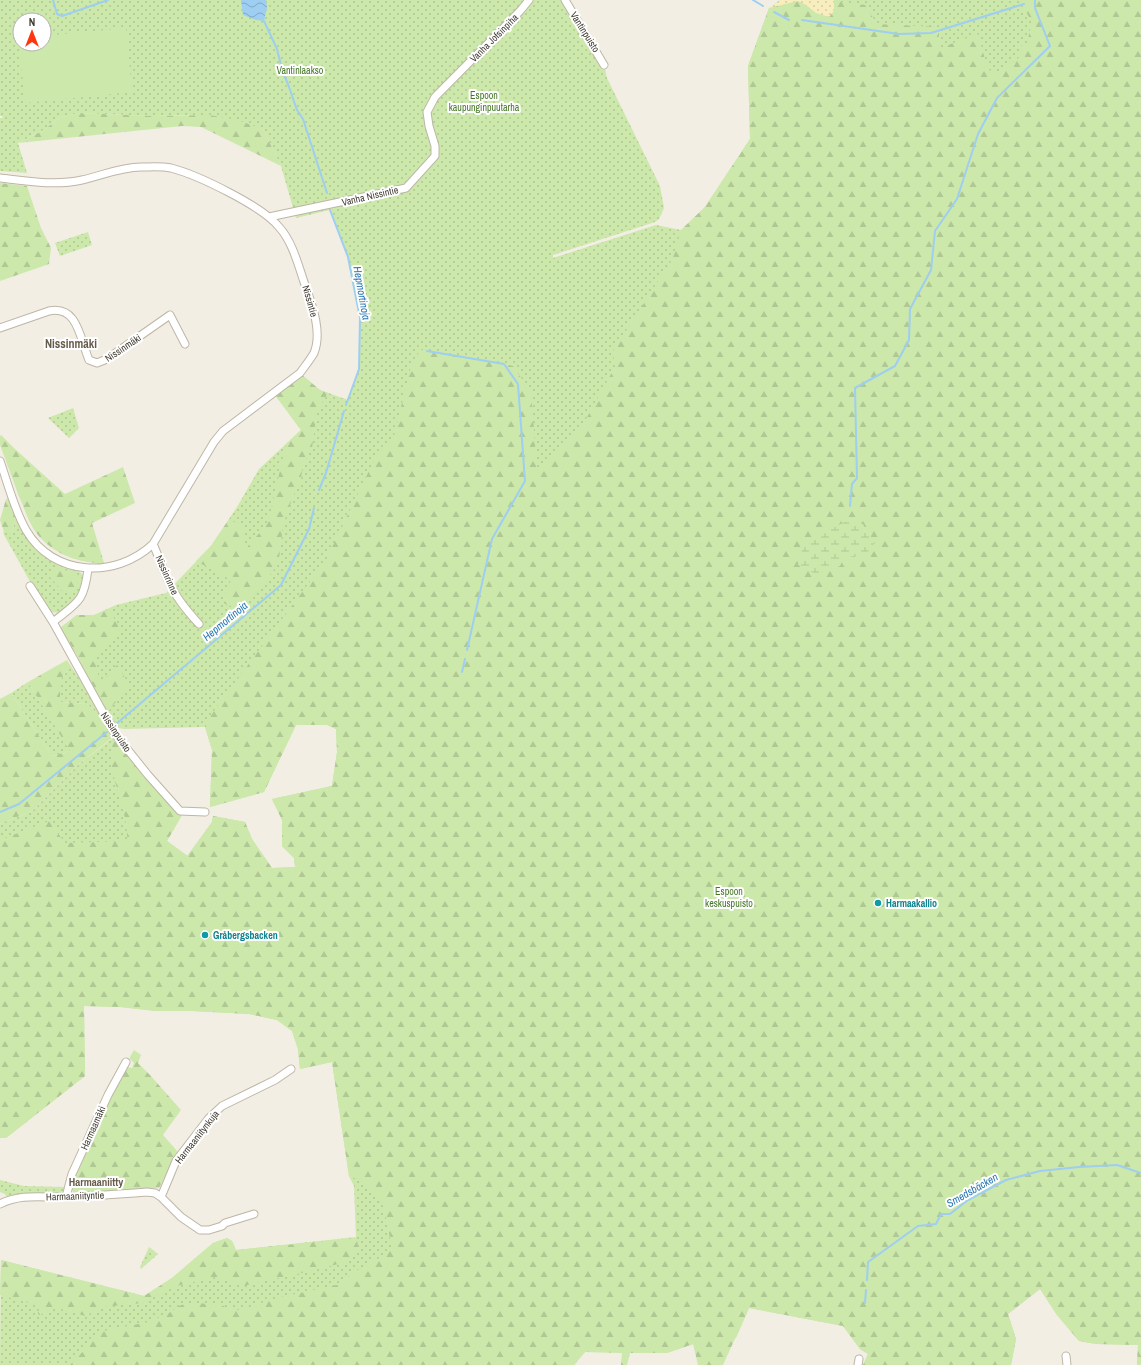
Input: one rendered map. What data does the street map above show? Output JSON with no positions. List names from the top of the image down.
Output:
{
  "streets": {
    "street": [
      "Vantinpuisto",
      "Vanha Jofsinpiha",
      "Vanha Nissintie",
      "Nissintie",
      "Nissinmäki",
      "Nissinrinne",
      "Nissinpuisto",
      "Harmaamäki",
      "Harmaaniitynkuja",
      "Harmaaniityntie"
    ]
  },
  "crossings": [
    ["Vanha Jofsinpiha", "Vanha Nissintie"],
    ["Vanha Nissintie", "Nissintie"],
    ["Nissintie", "Nissinrinne"],
    ["Harmaamäki", "Harmaaniityntie"],
    ["Harmaaniitynkuja", "Harmaaniityntie"]
  ],
  "districts": ["Nissinmäki", "Harmaaniitty"],
  "water": ["Hepmortinoja", "Smedsbäcken"],
  "parks": ["Vantinlaakso", "Espoon kaupunginpuutarha", "Espoon keskuspuisto"],
  "places": ["Harmaakallio", "Gråbergsbacken"],
  "north": "top"
}
